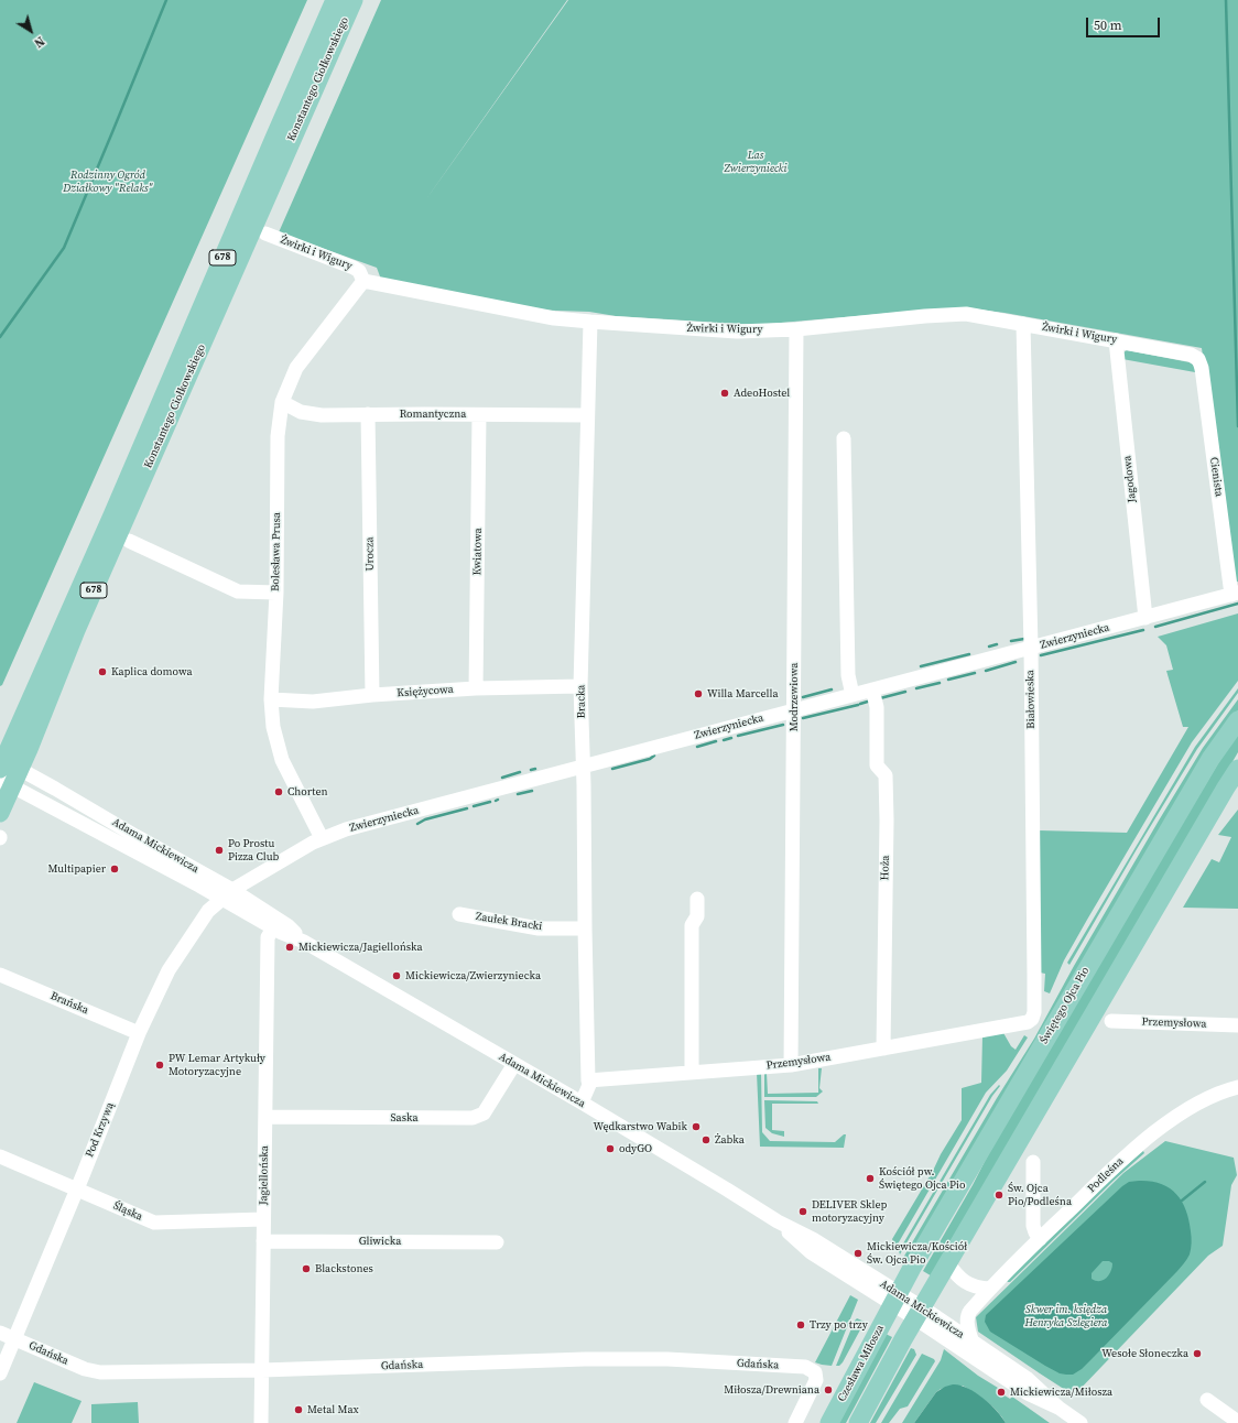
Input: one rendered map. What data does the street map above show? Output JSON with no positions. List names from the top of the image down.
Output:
{
  "streets": {
    "main road": [
      "Konstantego Ciołkowskiego",
      "678",
      "Świętego Ojca Pio",
      "Czesława Miłosza"
    ],
    "street": [
      "Żwirki i Wigury",
      "Romantyczna",
      "Cienista",
      "Jagodowa",
      "Bolesława Prusa",
      "Kwiatowa",
      "Urocza",
      "Zwierzyniecka",
      "Księżycowa",
      "Modrzewiowa",
      "Białowieska",
      "Bracka",
      "Adama Mickiewicza",
      "Hoża",
      "Zaułek Bracki",
      "Brańska",
      "Przemysłowa",
      "Saska",
      "Pod Krzywą",
      "Jagiellońska",
      "Podleśna",
      "Śląska",
      "Gliwicka",
      "Gdańska"
    ]
  },
  "crossings": [
    ["Konstantego Ciołkowskiego", "Adama Mickiewicza"],
    ["Żwirki i Wigury", "Cienista"],
    ["Żwirki i Wigury", "Jagodowa"],
    ["Żwirki i Wigury", "Bolesława Prusa"],
    ["Żwirki i Wigury", "Modrzewiowa"],
    ["Żwirki i Wigury", "Białowieska"],
    ["Żwirki i Wigury", "Bracka"],
    ["Romantyczna", "Bolesława Prusa"],
    ["Romantyczna", "Kwiatowa"],
    ["Romantyczna", "Urocza"],
    ["Romantyczna", "Bracka"],
    ["Cienista", "Zwierzyniecka"],
    ["Jagodowa", "Zwierzyniecka"],
    ["Bolesława Prusa", "Zwierzyniecka"],
    ["Bolesława Prusa", "Księżycowa"],
    ["Kwiatowa", "Księżycowa"],
    ["Urocza", "Księżycowa"],
    ["Zwierzyniecka", "Modrzewiowa"],
    ["Zwierzyniecka", "Białowieska"],
    ["Zwierzyniecka", "Bracka"],
    ["Zwierzyniecka", "Adama Mickiewicza"],
    ["Zwierzyniecka", "Hoża"],
    ["Zwierzyniecka", "Pod Krzywą"],
    ["Księżycowa", "Bracka"],
    ["Modrzewiowa", "Przemysłowa"],
    ["Białowieska", "Przemysłowa"],
    ["Bracka", "Zaułek Bracki"],
    ["Bracka", "Przemysłowa"],
    ["Adama Mickiewicza", "Świętego Ojca Pio"],
    ["Adama Mickiewicza", "Saska"],
    ["Adama Mickiewicza", "Pod Krzywą"],
    ["Adama Mickiewicza", "Jagiellońska"],
    ["Adama Mickiewicza", "Podleśna"],
    ["Adama Mickiewicza", "Czesława Miłosza"],
    ["Hoża", "Przemysłowa"],
    ["Brańska", "Pod Krzywą"],
    ["Świętego Ojca Pio", "Czesława Miłosza"],
    ["Saska", "Jagiellońska"],
    ["Pod Krzywą", "Śląska"],
    ["Pod Krzywą", "Gdańska"],
    ["Jagiellońska", "Śląska"],
    ["Jagiellońska", "Gliwicka"],
    ["Jagiellońska", "Gdańska"]
  ],
  "parks": ["Las Zwierzyniecki", "Rodzinny Ogród Działkowy \"Relaks\"", "Skwer im. księdza Henryka Szlegiera"],
  "places": [
    "AdeoHostel",
    "Kaplica domowa",
    "Willa Marcella",
    "Chorten",
    "Po Prostu Pizza Club",
    "Multipapier",
    "Mickiewicza/Jagiellońska",
    "Mickiewicza/Zwierzyniecka",
    "PW Lemar Artykuły Motoryzacyjne",
    "Wędkarstwo Wabik",
    "Żabka",
    "odyGO",
    "Kościół pw. Świętego Ojca Pio",
    "Św. Ojca Pio/Podleśna",
    "DELIVER Sklep motoryzacyjny",
    "Mickiewicza/Kościół Św. Ojca Pio",
    "Blackstones",
    "Trzy po trzy",
    "Wesołe Słoneczka",
    "Miłosza/Drewniana",
    "Mickiewicza/Miłosza",
    "Metal Max"
  ],
  "scale_bar": "50 m",
  "north": "bottom right"
}
